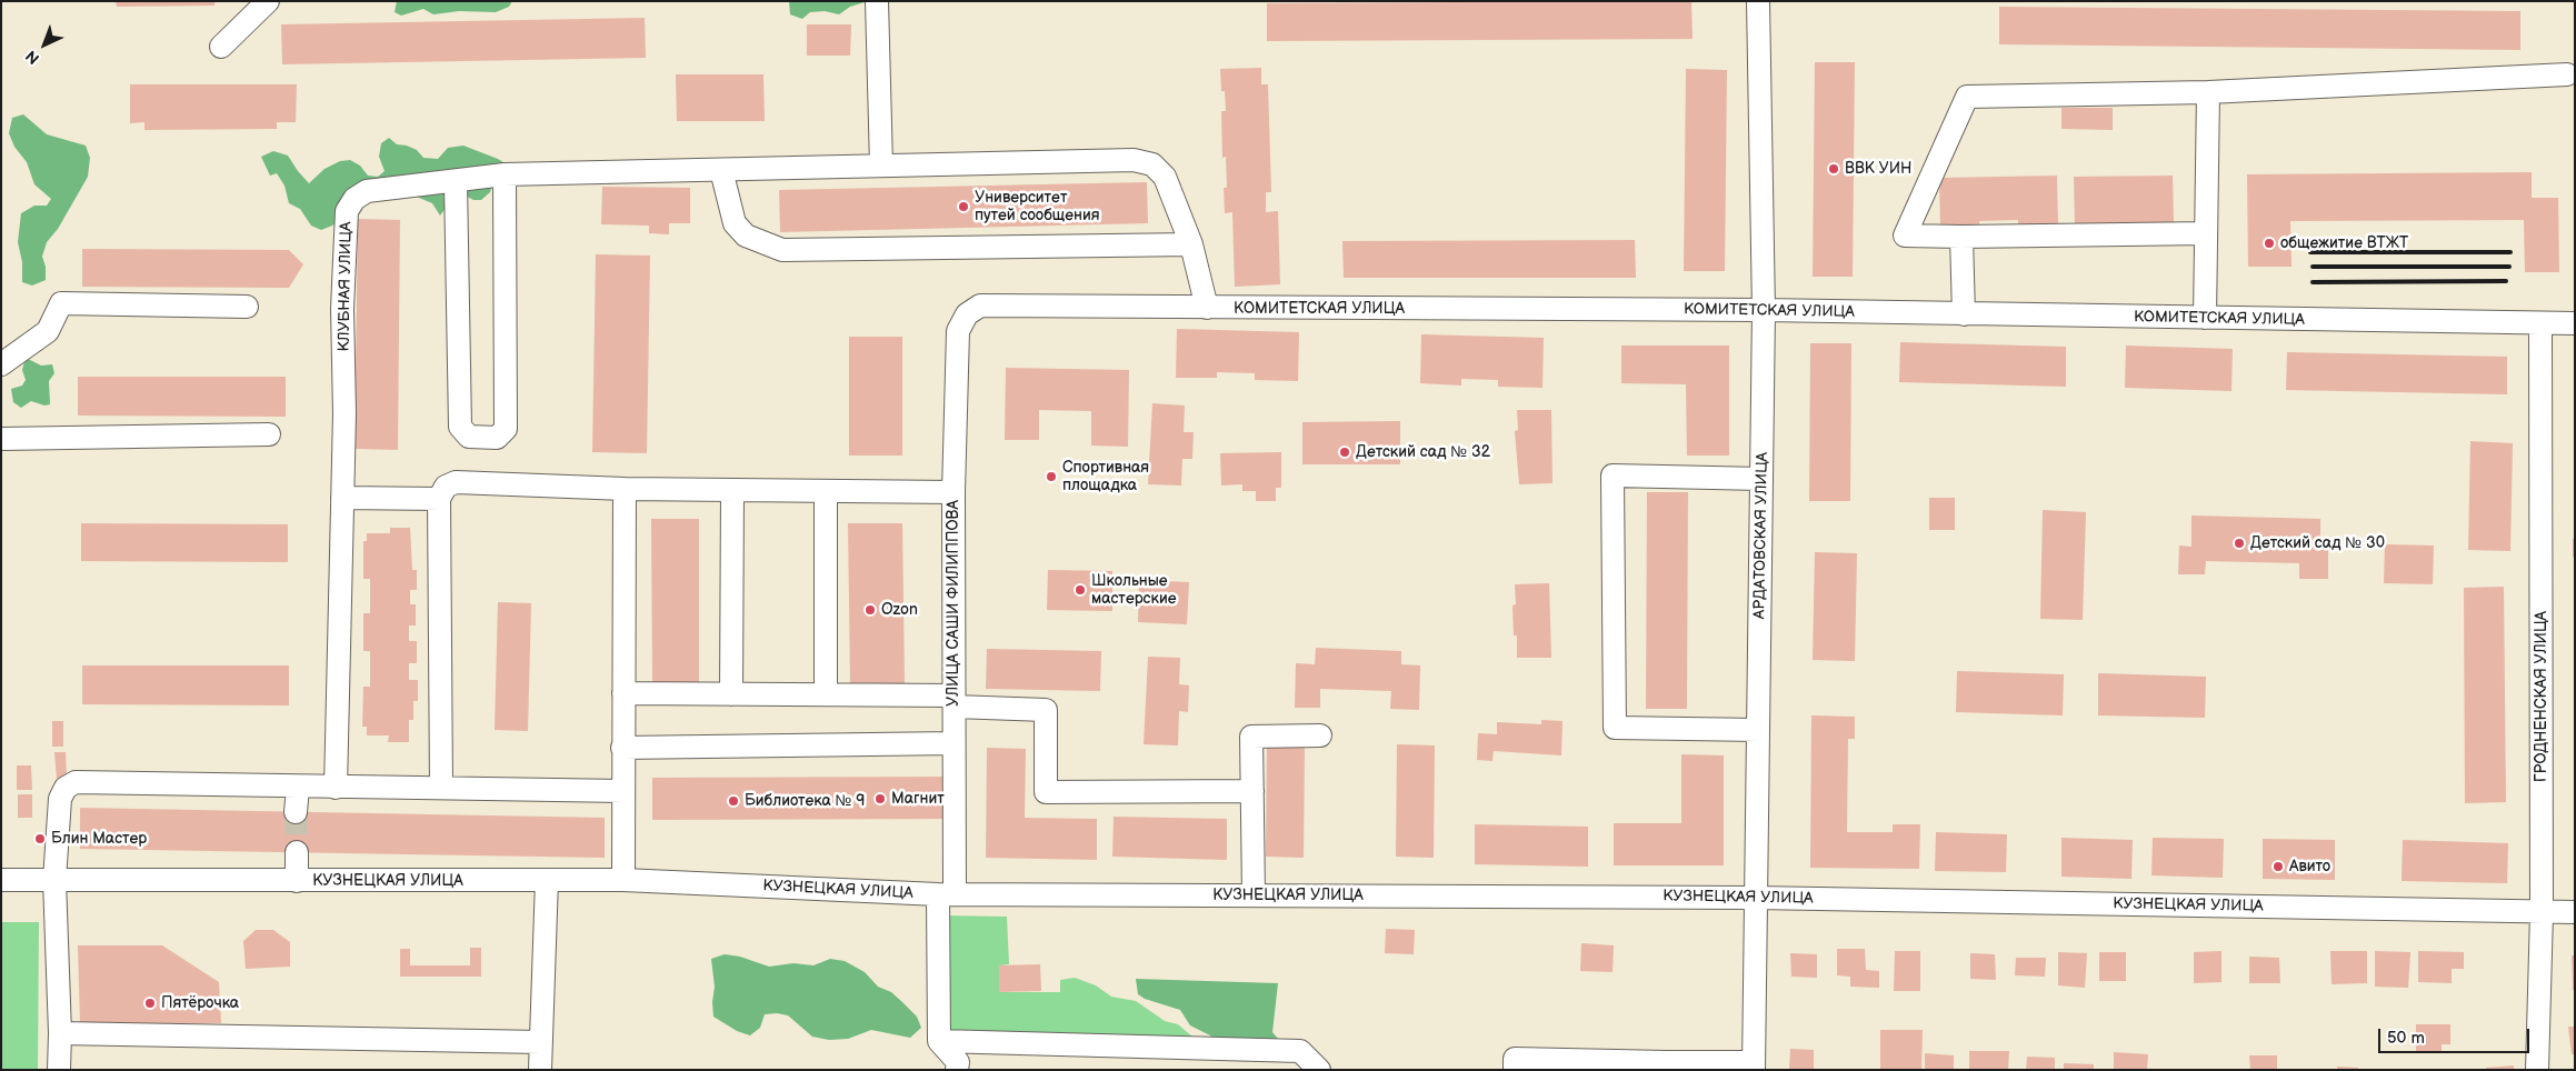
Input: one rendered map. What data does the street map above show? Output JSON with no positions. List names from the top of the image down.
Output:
{
  "streets": {
    "street": [
      "КЛУБНАЯ УЛИЦА",
      "КОМИТЕТСКАЯ УЛИЦА",
      "АРДАТОВСКАЯ УЛИЦА",
      "УЛИЦА САШИ ФИЛИППОВА",
      "ГРОДНЕНСКАЯ УЛИЦА",
      "КУЗНЕЦКАЯ УЛИЦА"
    ]
  },
  "crossings": [
    ["КЛУБНАЯ УЛИЦА", "КОМИТЕТСКАЯ УЛИЦА"],
    ["КОМИТЕТСКАЯ УЛИЦА", "АРДАТОВСКАЯ УЛИЦА"],
    ["КОМИТЕТСКАЯ УЛИЦА", "УЛИЦА САШИ ФИЛИППОВА"],
    ["КОМИТЕТСКАЯ УЛИЦА", "ГРОДНЕНСКАЯ УЛИЦА"],
    ["АРДАТОВСКАЯ УЛИЦА", "КУЗНЕЦКАЯ УЛИЦА"],
    ["УЛИЦА САШИ ФИЛИППОВА", "КУЗНЕЦКАЯ УЛИЦА"],
    ["ГРОДНЕНСКАЯ УЛИЦА", "КУЗНЕЦКАЯ УЛИЦА"]
  ],
  "places": [
    "ВВК УИН",
    "Университет путей сообщения",
    "общежитие ВТЖТ",
    "Детский сад № 32",
    "Спортивная площадка",
    "Детский сад № 30",
    "Школьные мастерские",
    "Ozon",
    "Магнит",
    "Библиотека № 9",
    "Блин Мастер",
    "Авито",
    "Пятёрочка"
  ],
  "scale_bar": "50 m",
  "north": "bottom left"
}
